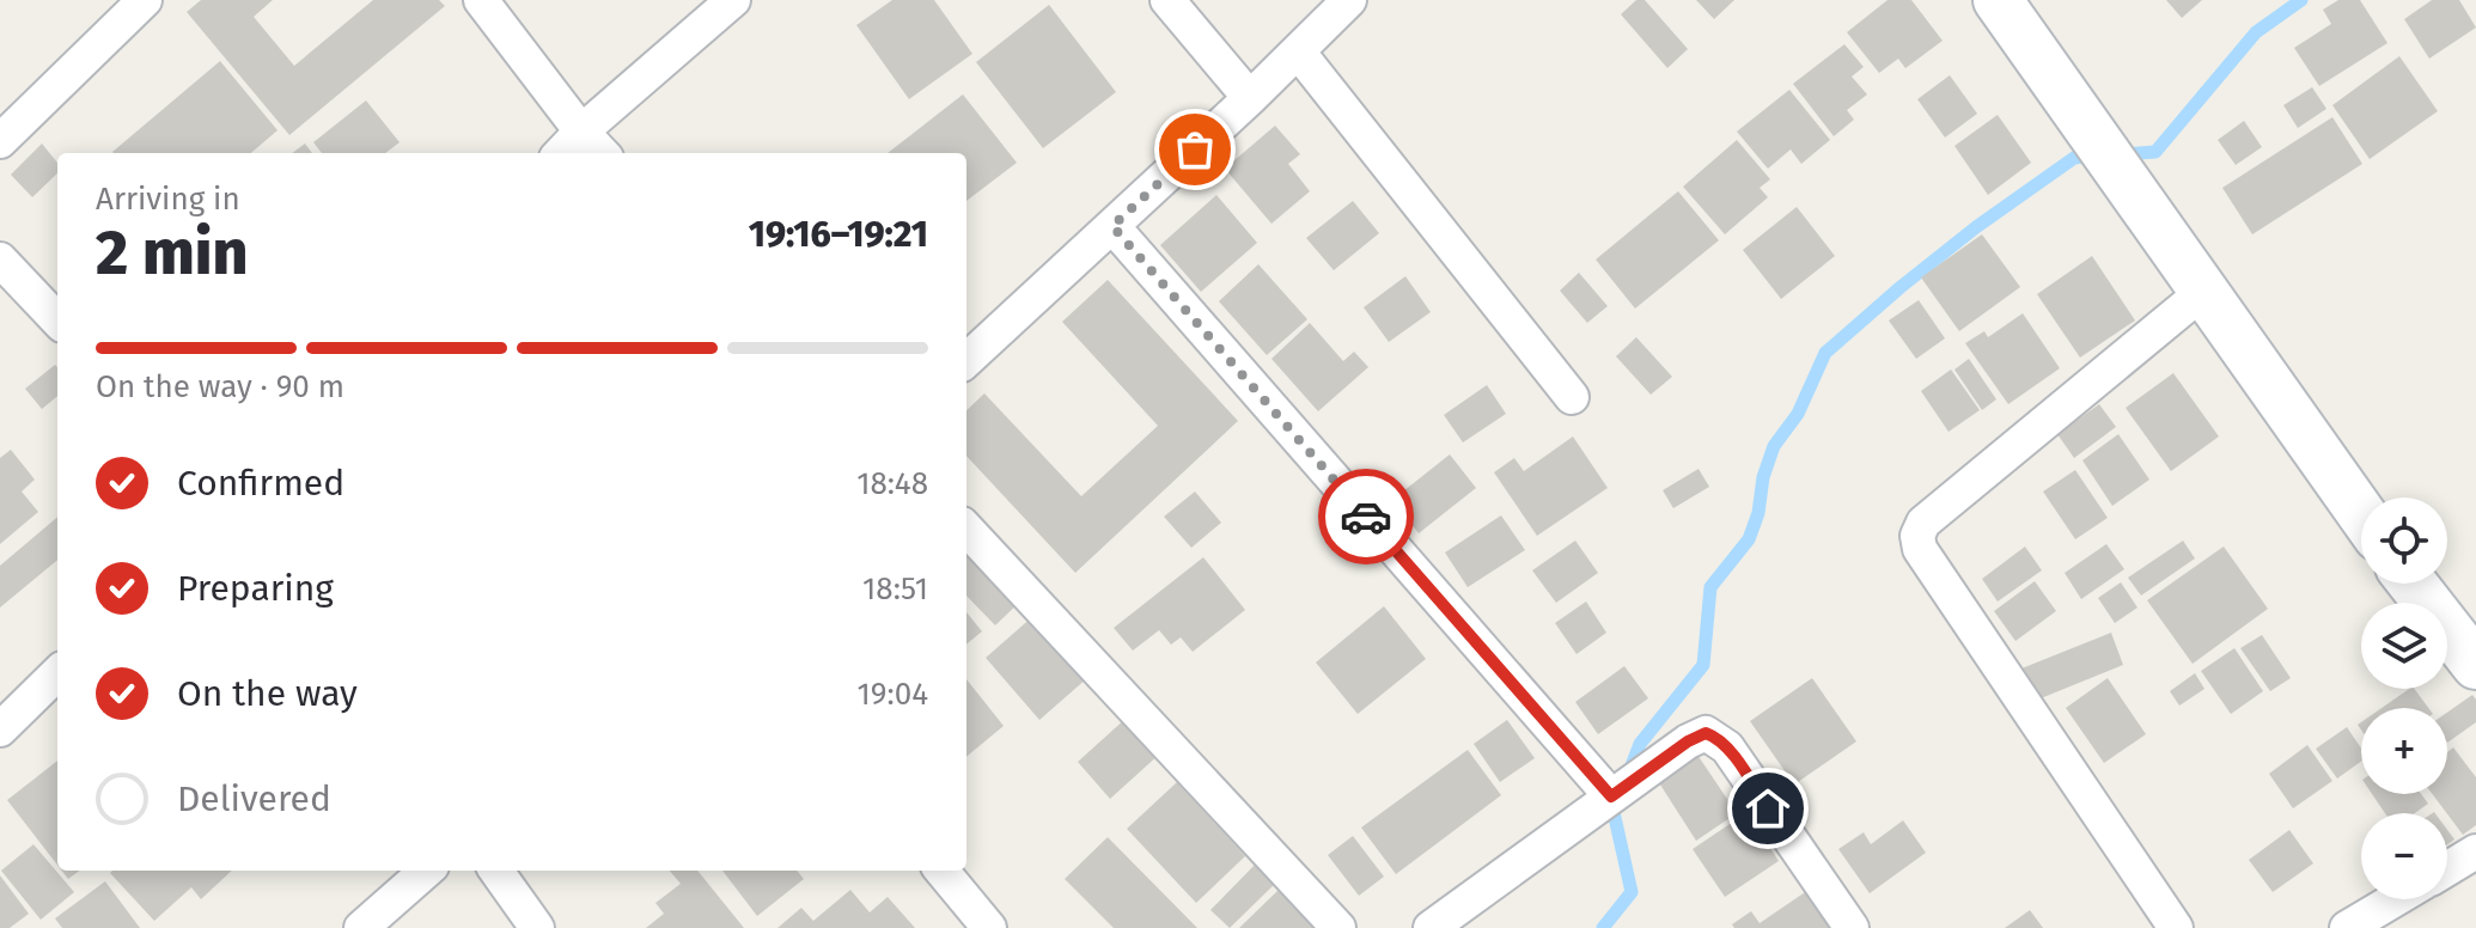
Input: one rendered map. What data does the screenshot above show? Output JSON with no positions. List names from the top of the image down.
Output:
{
  "page": {
    "heading": ["2 min", "Arriving in", "19:16–19:21"],
    "bar": "On the way · 90 m",
    "list": [
      ["Confirmed", "18:48"],
      ["Preparing", "18:51"],
      ["On the way", "19:04"],
      "Delivered"
    ],
    "map_buttons": ["+", "−"]
  }
}
